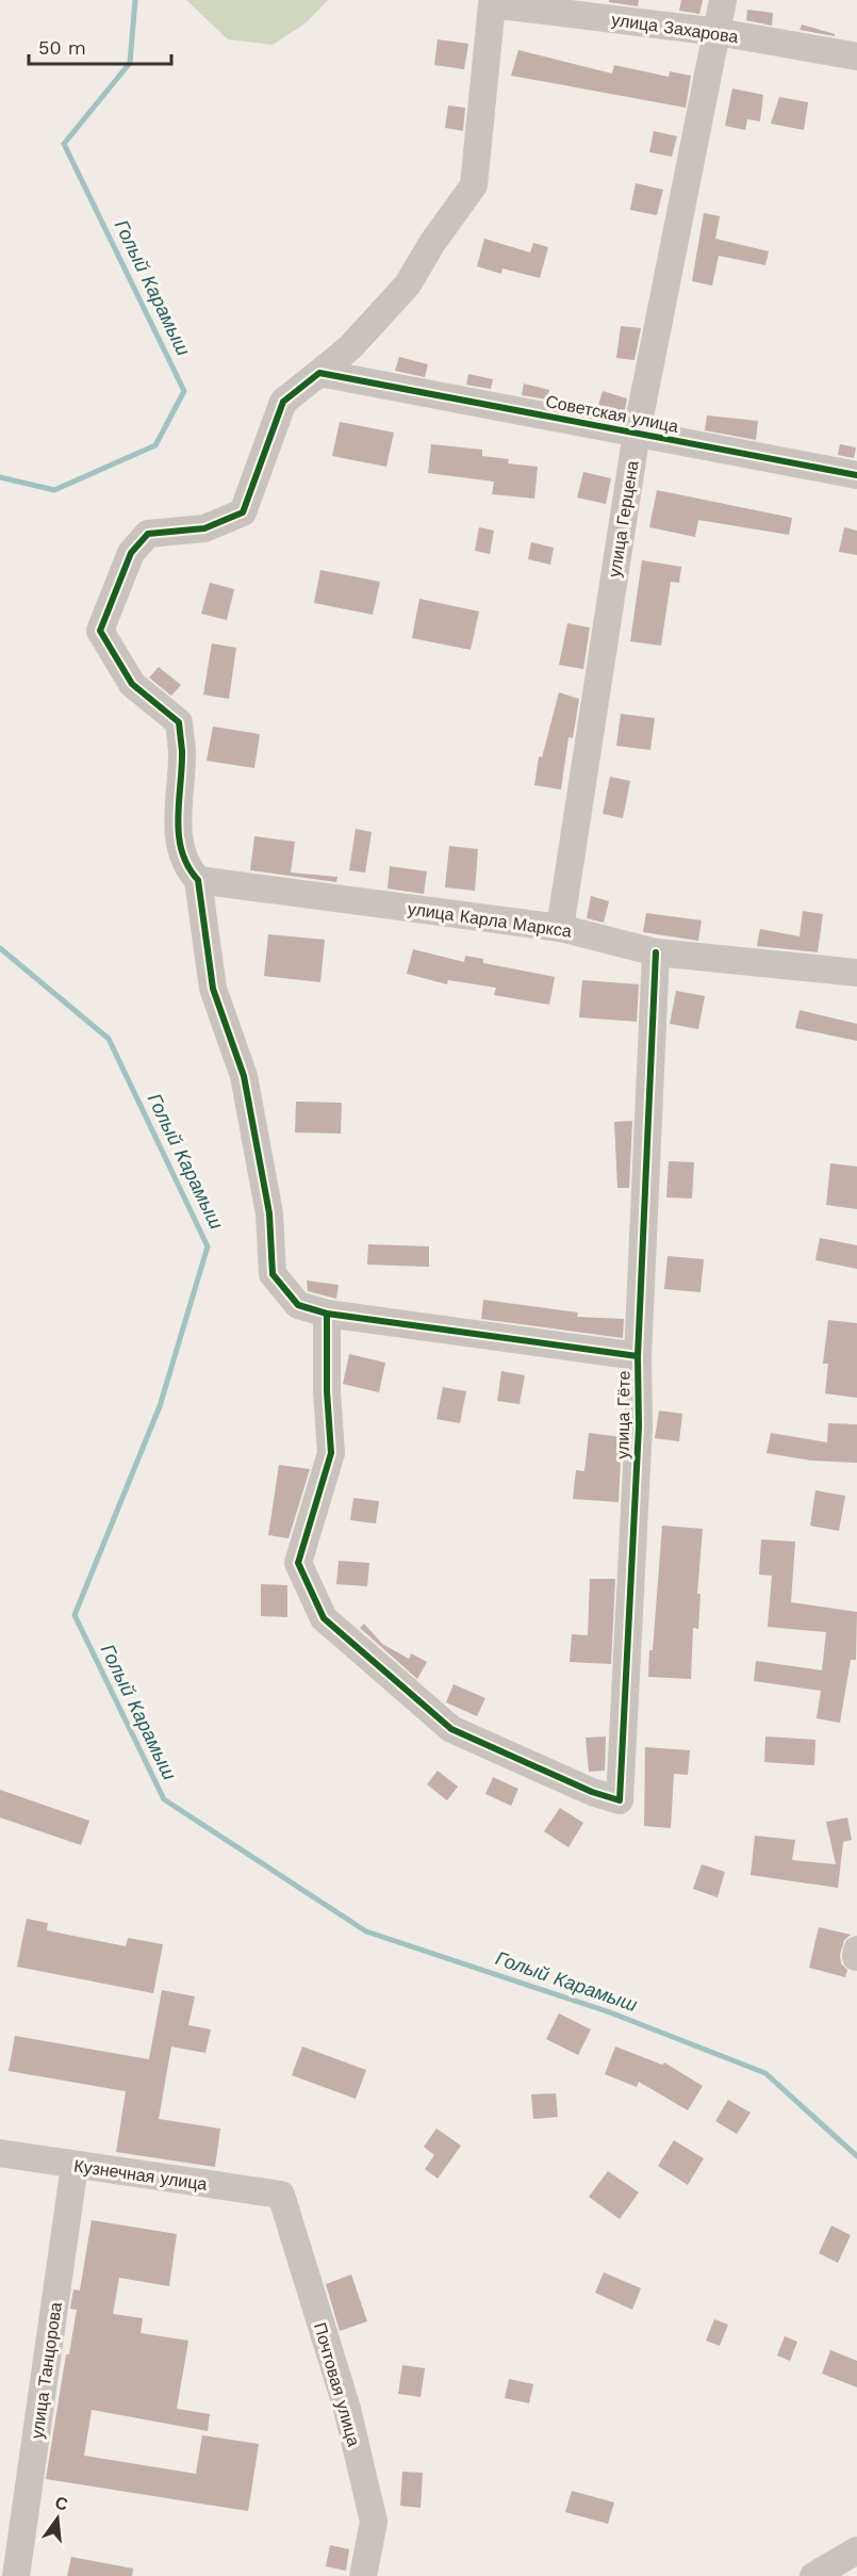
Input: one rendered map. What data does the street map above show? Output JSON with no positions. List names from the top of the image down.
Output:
{
  "streets": {
    "street": [
      "улица Захарова",
      "Советская улица",
      "улица Герцена",
      "улица Карла Маркса",
      "улица Гёте",
      "Кузнечная улица",
      "улица Танцорова",
      "Почтовая улица"
    ]
  },
  "crossings": [
    ["улица Захарова", "Советская улица"],
    ["улица Захарова", "улица Герцена"],
    ["Советская улица", "улица Герцена"],
    ["улица Герцена", "улица Карла Маркса"],
    ["улица Карла Маркса", "улица Гёте"],
    ["Кузнечная улица", "улица Танцорова"],
    ["Кузнечная улица", "Почтовая улица"]
  ],
  "water": ["Голый Карамыш"],
  "scale_bar": "50 m",
  "north": "top"
}
